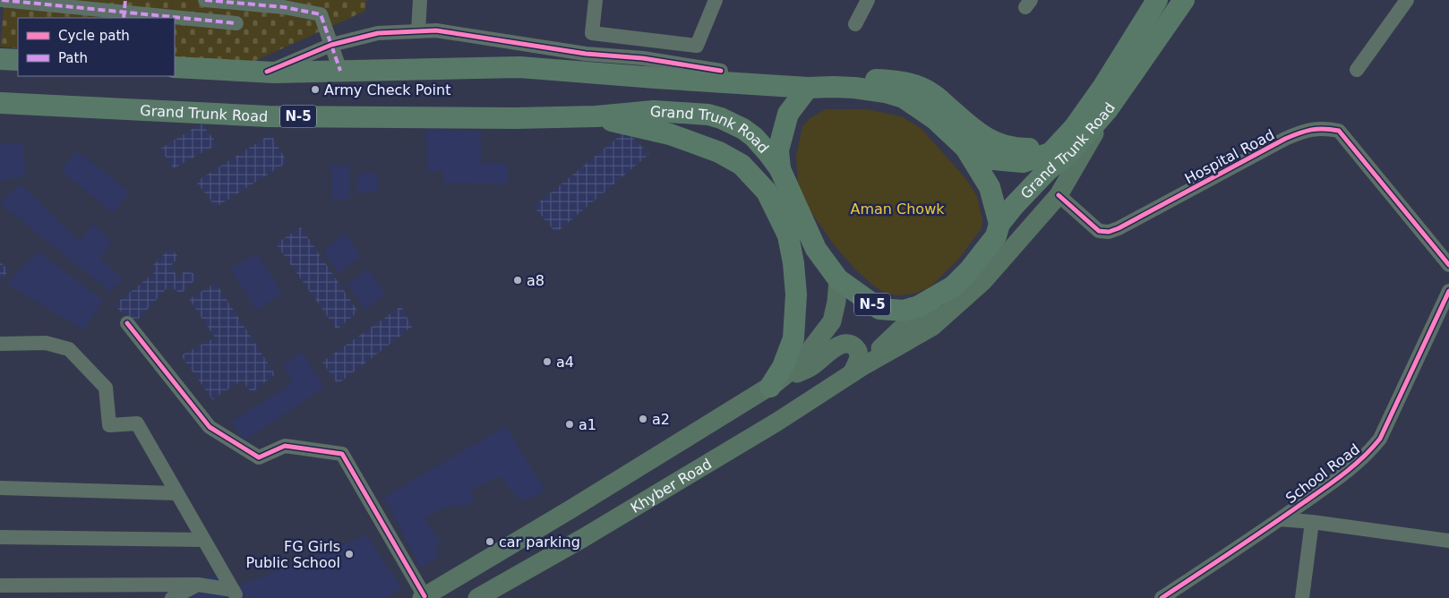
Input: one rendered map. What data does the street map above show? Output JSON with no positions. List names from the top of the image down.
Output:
{
  "streets": {
    "highway": ["Grand Trunk Road", "N-5"],
    "main road": ["Khyber Road"],
    "street": ["Hospital Road", "School Road"]
  },
  "parks": ["Aman Chowk"],
  "places": [
    "Army Check Point",
    "a8",
    "a4",
    "a2",
    "a1",
    "car parking",
    "FG Girls Public School"
  ],
  "legend": ["Cycle path", "Path"]
}
